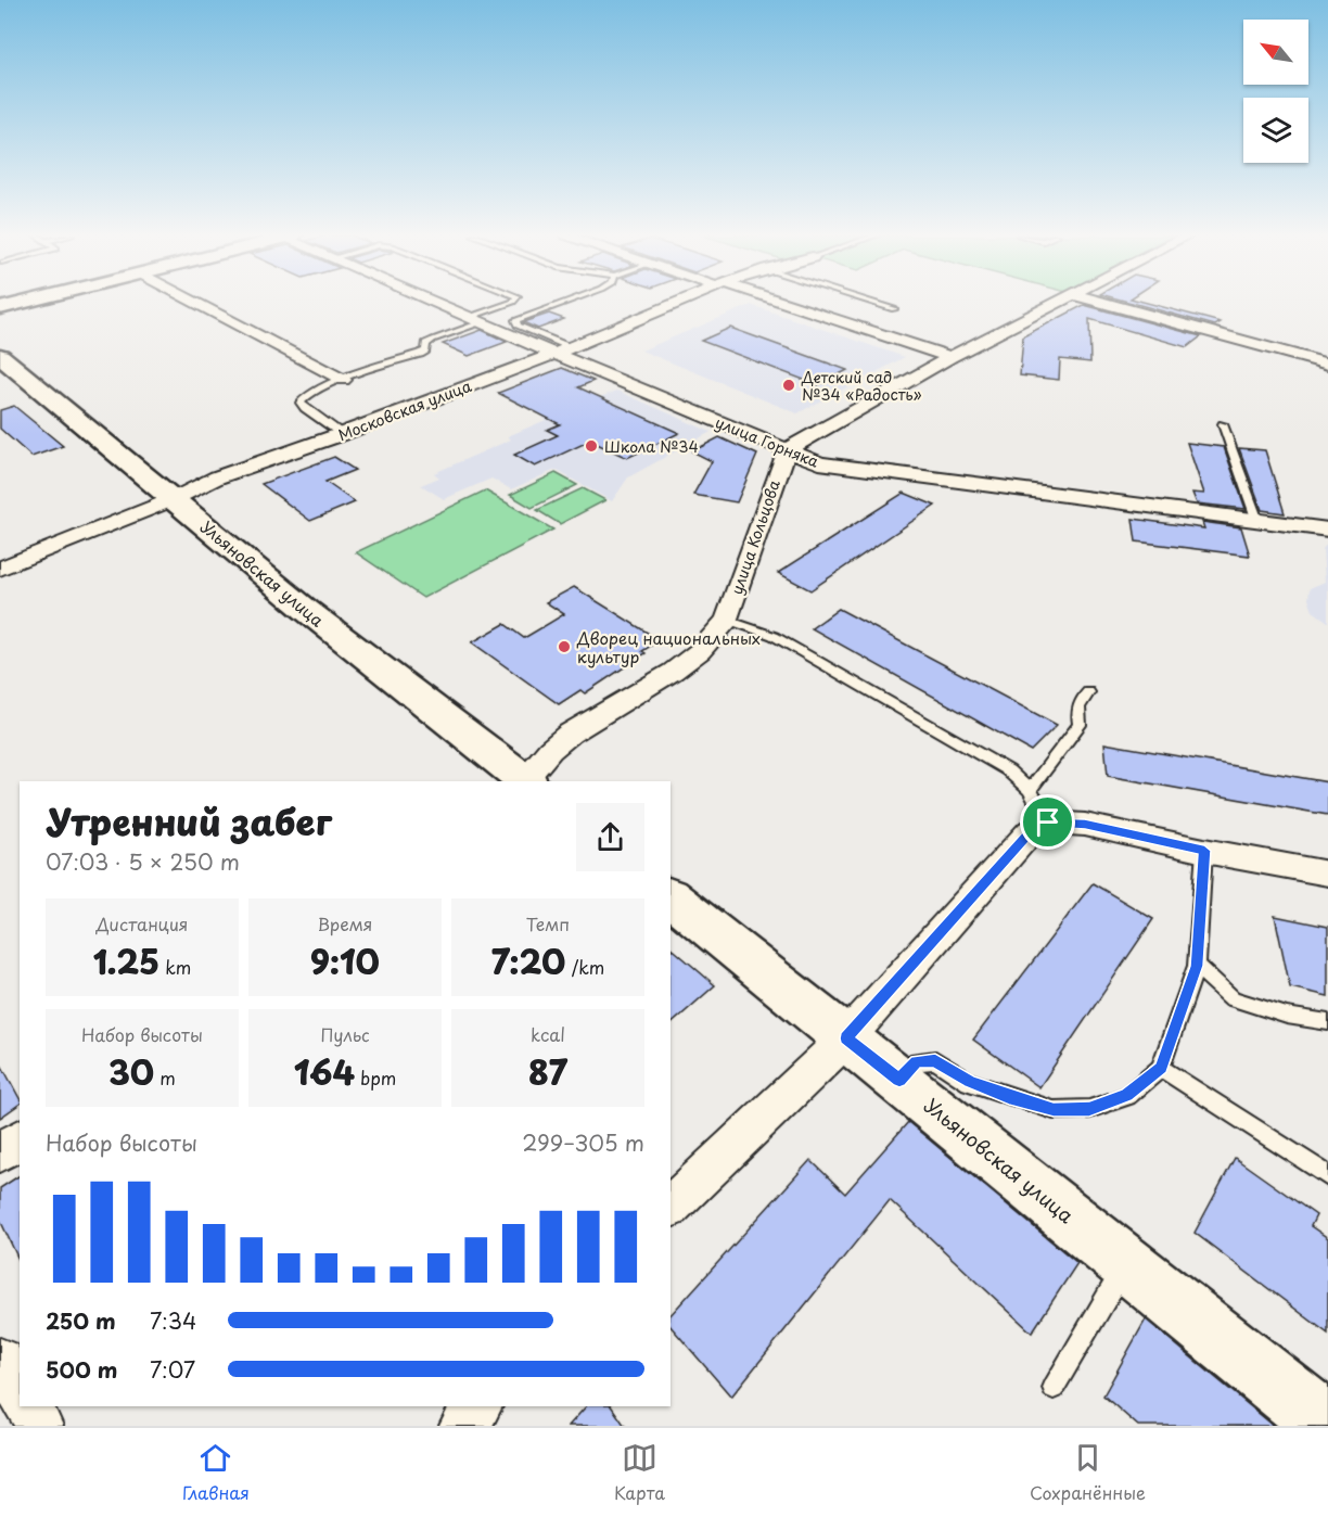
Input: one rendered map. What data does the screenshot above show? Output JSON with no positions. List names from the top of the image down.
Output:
{
  "streets": {
    "main road": ["Ульяновская улица"],
    "street": ["Московская улица", "улица Горняка", "улица Кольцова"]
  },
  "crossings": [
    ["Московская улица", "улица Горняка"],
    ["Московская улица", "Ульяновская улица"],
    ["улица Горняка", "улица Кольцова"],
    ["улица Кольцова", "Ульяновская улица"]
  ],
  "places": ["Детский сад №34 «Радость»", "Школа №34", "Дворец национальных культур"],
  "north": "top left",
  "page": {
    "heading": ["Утренний забег", "07:03 · 5 × 250 m"],
    "stats": [
      ["Дистанция", "1.25 km"],
      ["Время", "9:10"],
      ["Темп", "7:20 /km"],
      ["Набор высоты", "30 m"],
      ["Пульс", "164 bpm"],
      ["kcal", "87"]
    ],
    "chart": ["Набор высоты", "299–305 m"],
    "list": [
      {
        "name": "250 m",
        "note": "7:34"
      },
      {
        "name": "500 m",
        "note": "7:07"
      }
    ],
    "tabs": ["Главная", "Карта", "Сохранённые"]
  }
}
